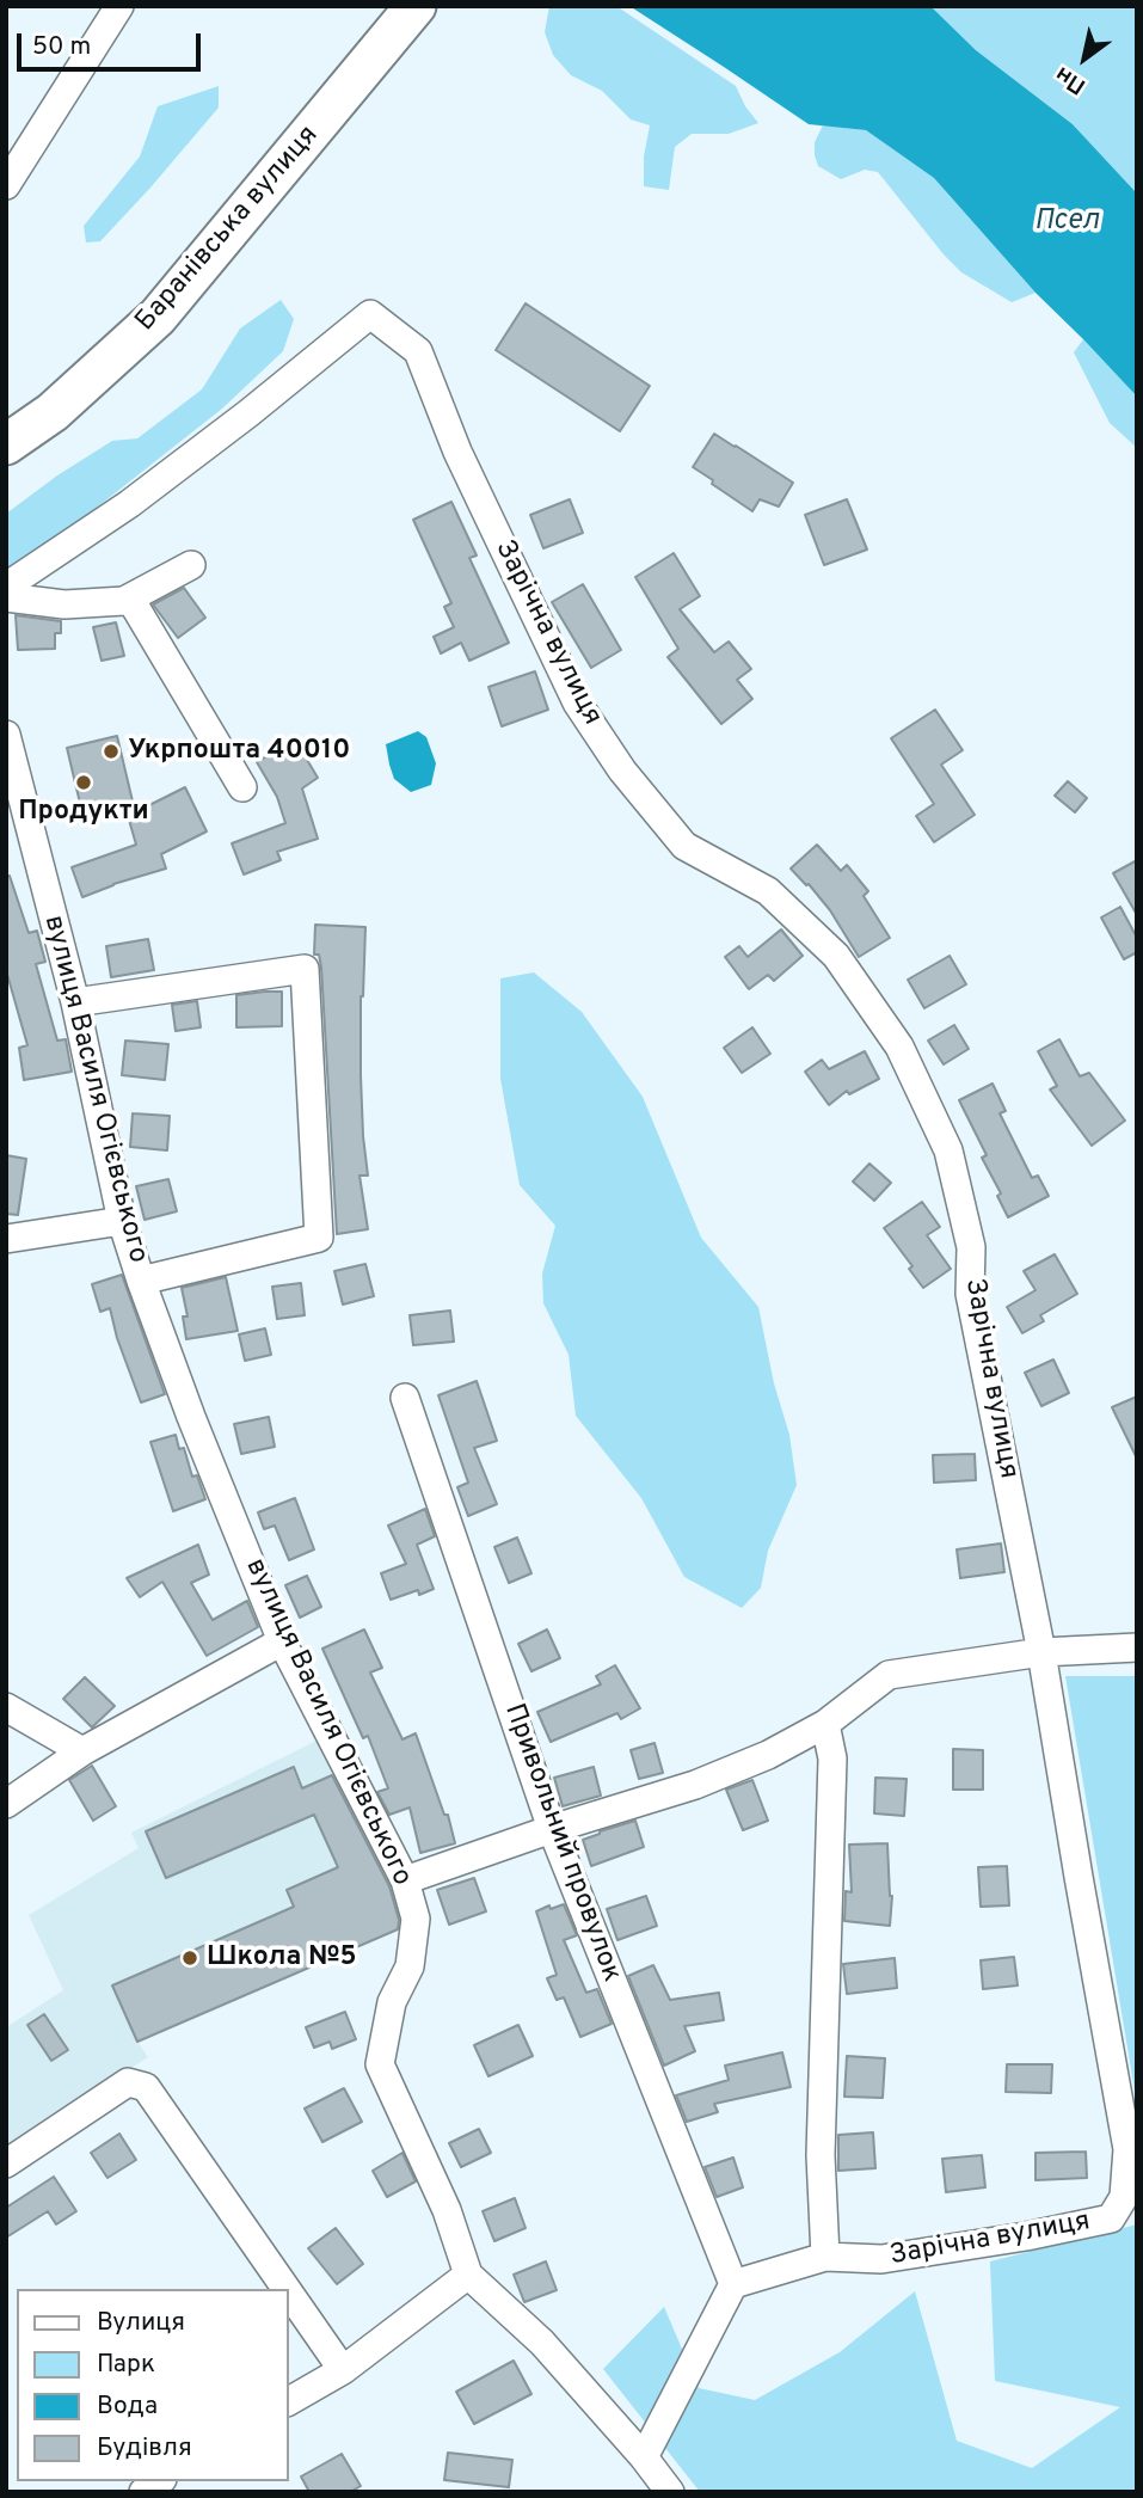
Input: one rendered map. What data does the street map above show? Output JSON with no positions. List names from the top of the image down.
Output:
{
  "streets": {
    "main road": ["Баранівська вулиця"],
    "street": ["Зарічна вулиця", "вулиця Василя Огієвського", "Привольний провулок"]
  },
  "crossings": [
    ["Зарічна вулиця", "Привольний провулок"]
  ],
  "water": ["Псел"],
  "places": ["Укрпошта 40010", "Продукти", "Школа №5"],
  "legend": [
    "Вулиця",
    "Парк",
    "Вода",
    "Будівля"
  ],
  "scale_bar": "50 m",
  "north": "bottom left"
}
